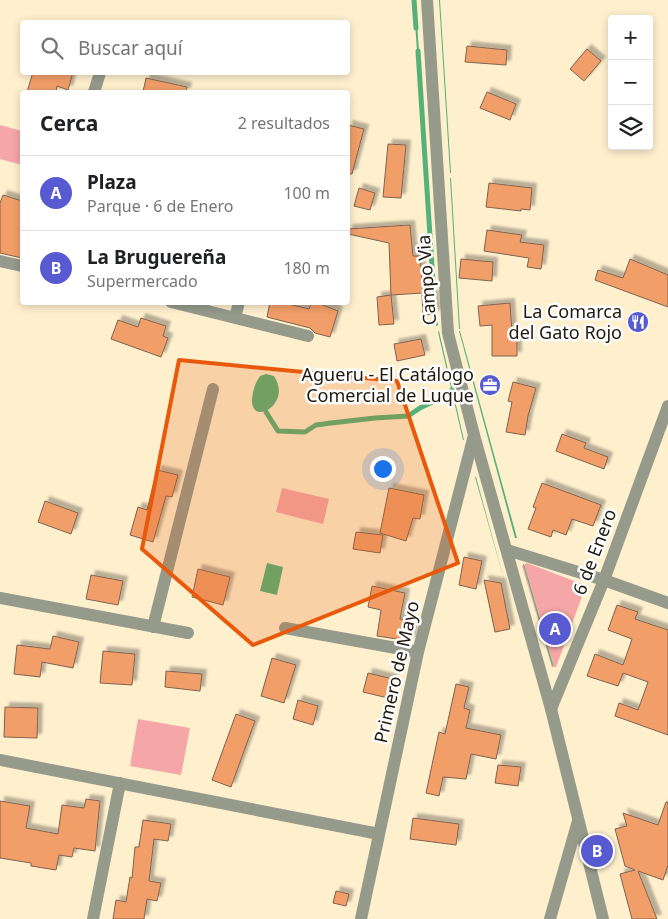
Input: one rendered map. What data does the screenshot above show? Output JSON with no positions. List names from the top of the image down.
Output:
{
  "streets": {
    "street": ["Campo Via", "6 de Enero", "Primero de Mayo"]
  },
  "crossings": [
    ["Campo Via", "6 de Enero"],
    ["Campo Via", "Primero de Mayo"]
  ],
  "places": {
    "restaurant": ["La Comarca del Gato Rojo"],
    "office": ["Agueru - El Catálogo Comercial de Luque"]
  },
  "page": {
    "map_buttons": ["+", "−"],
    "search": "Buscar aquí",
    "heading": ["Cerca", "2 resultados"],
    "list": [
      {
        "mark": "A",
        "name": "Plaza",
        "note": "Parque · 6 de Enero",
        "value": "100 m"
      },
      {
        "mark": "B",
        "name": "La Bruguereña",
        "note": "Supermercado",
        "value": "180 m"
      }
    ],
    "pins": ["A", "B"]
  }
}
